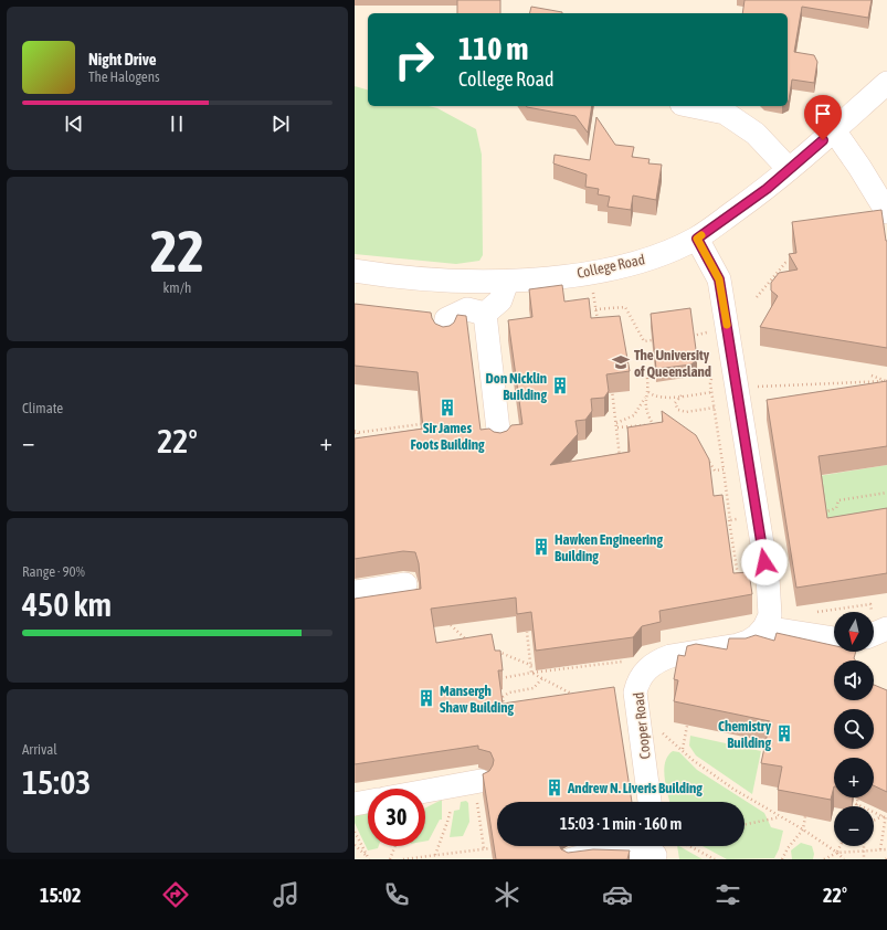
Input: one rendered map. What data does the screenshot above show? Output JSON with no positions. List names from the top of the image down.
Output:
{
  "streets": {
    "street": ["College Road", "Cooper Road"]
  },
  "places": {
    "school or university": ["The University of Queensland"],
    "building": [
      "Don Nicklin Building",
      "Sir James Foots Building",
      "Hawken Engineering Building",
      "Mansergh Shaw Building",
      "Chemistry Building",
      "Andrew N. Liveris Building"
    ]
  },
  "north": "bottom",
  "page": {
    "turn": ["110 m", "College Road"],
    "song": ["Night Drive", "The Halogens"],
    "tile": [
      ["22", "km/h"],
      "Climate",
      ["Range · 90%", "450 km"],
      ["Arrival", "15:03"]
    ],
    "heat": ["−", "22°", "+"],
    "map_buttons": ["+", "−"],
    "limit": "30",
    "trip": "15:03 · 1 min · 160 m",
    "tabs": ["15:02", "22°"]
  }
}
